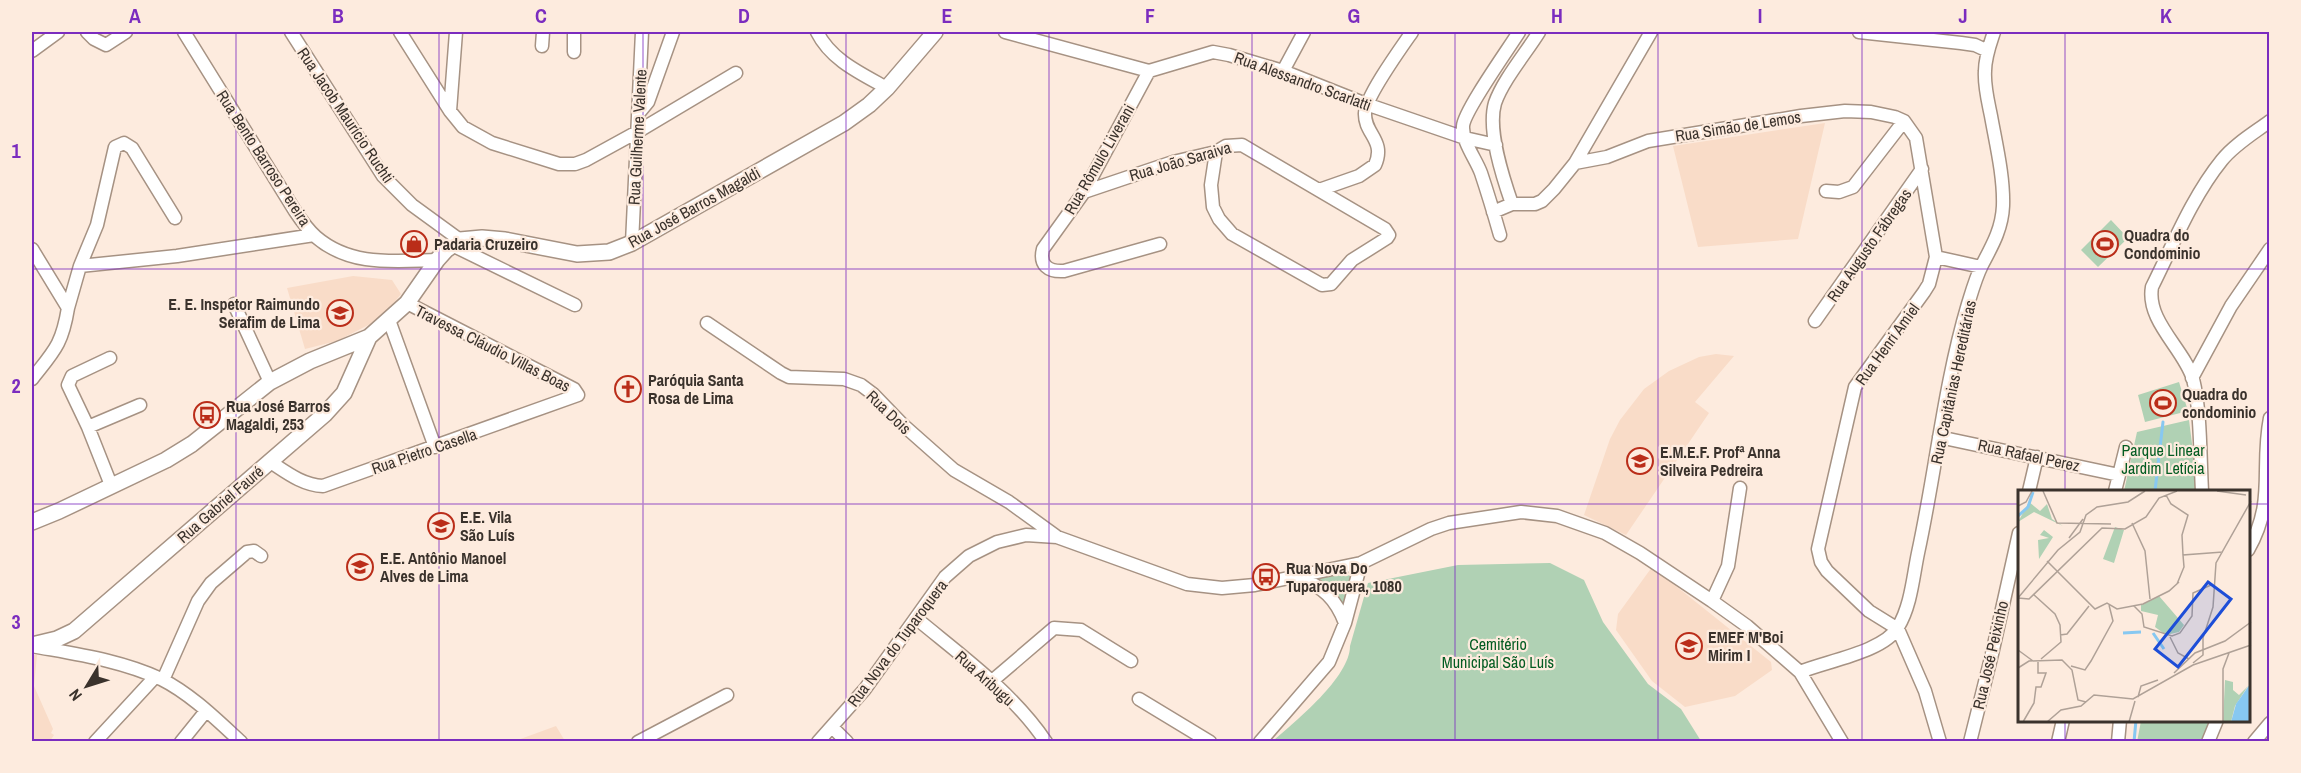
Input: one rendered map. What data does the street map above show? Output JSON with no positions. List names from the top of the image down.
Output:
{
  "streets": {
    "main road": ["Rua José Barros Magaldi", "Rua Gabriel Fauré"],
    "street": [
      "Rua Alessandro Scarlatti",
      "Rua Jacob Maurício Ruchti",
      "Rua Simão de Lemos",
      "Rua Guilherme Valente",
      "Rua Bento Barroso Pereira",
      "Rua Rômulo Liverani",
      "Rua João Saraiva",
      "Rua Augusto Fábregas",
      "Rua Henri Amiel",
      "Travessa Cláudio Villas Boas",
      "Rua Capitânias Hereditárias",
      "Rua Dois",
      "Rua Pietro Casella",
      "Rua Rafael Perez",
      "Rua Nova do Tuparoquera",
      "Rua José Peixinho",
      "Rua Aribugu"
    ]
  },
  "crossings": [
    ["Rua Alessandro Scarlatti", "Rua Rômulo Liverani"],
    ["Rua Jacob Maurício Ruchti", "Rua José Barros Magaldi"],
    ["Rua Guilherme Valente", "Rua José Barros Magaldi"],
    ["Rua Rômulo Liverani", "Rua João Saraiva"],
    ["Rua Henri Amiel", "Rua Capitânias Hereditárias"],
    ["Travessa Cláudio Villas Boas", "Rua Pietro Casella"],
    ["Rua Capitânias Hereditárias", "Rua Rafael Perez"],
    ["Rua Dois", "Rua Nova do Tuparoquera"],
    ["Rua Pietro Casella", "Rua Gabriel Fauré"],
    ["Rua Nova do Tuparoquera", "Rua Aribugu"]
  ],
  "parks": ["Parque Linear Jardim Letícia", "Cemitério Municipal São Luís"],
  "places": {
    "shop": ["Padaria Cruzeiro"],
    "sports": ["Quadra do Condominio", "Quadra do condominio"],
    "school or university": [
      "E. E. Inspetor Raimundo Serafim de Lima",
      "E.M.E.F. Profª Anna Silveira Pedreira",
      "E.E. Vila São Luís",
      "E.E. Antônio Manoel Alves de Lima",
      "EMEF M'Boi Mirim I"
    ],
    "church": ["Paróquia Santa Rosa de Lima"],
    "bus stop": ["Rua José Barros Magaldi, 253", "Rua Nova Do Tuparoquera, 1080"]
  },
  "north": "bottom left",
  "grid": {
    "columns": [
      "A",
      "B",
      "C",
      "D",
      "E",
      "F",
      "G",
      "H",
      "I",
      "J",
      "K"
    ],
    "rows": ["1", "2", "3"]
  }
}
